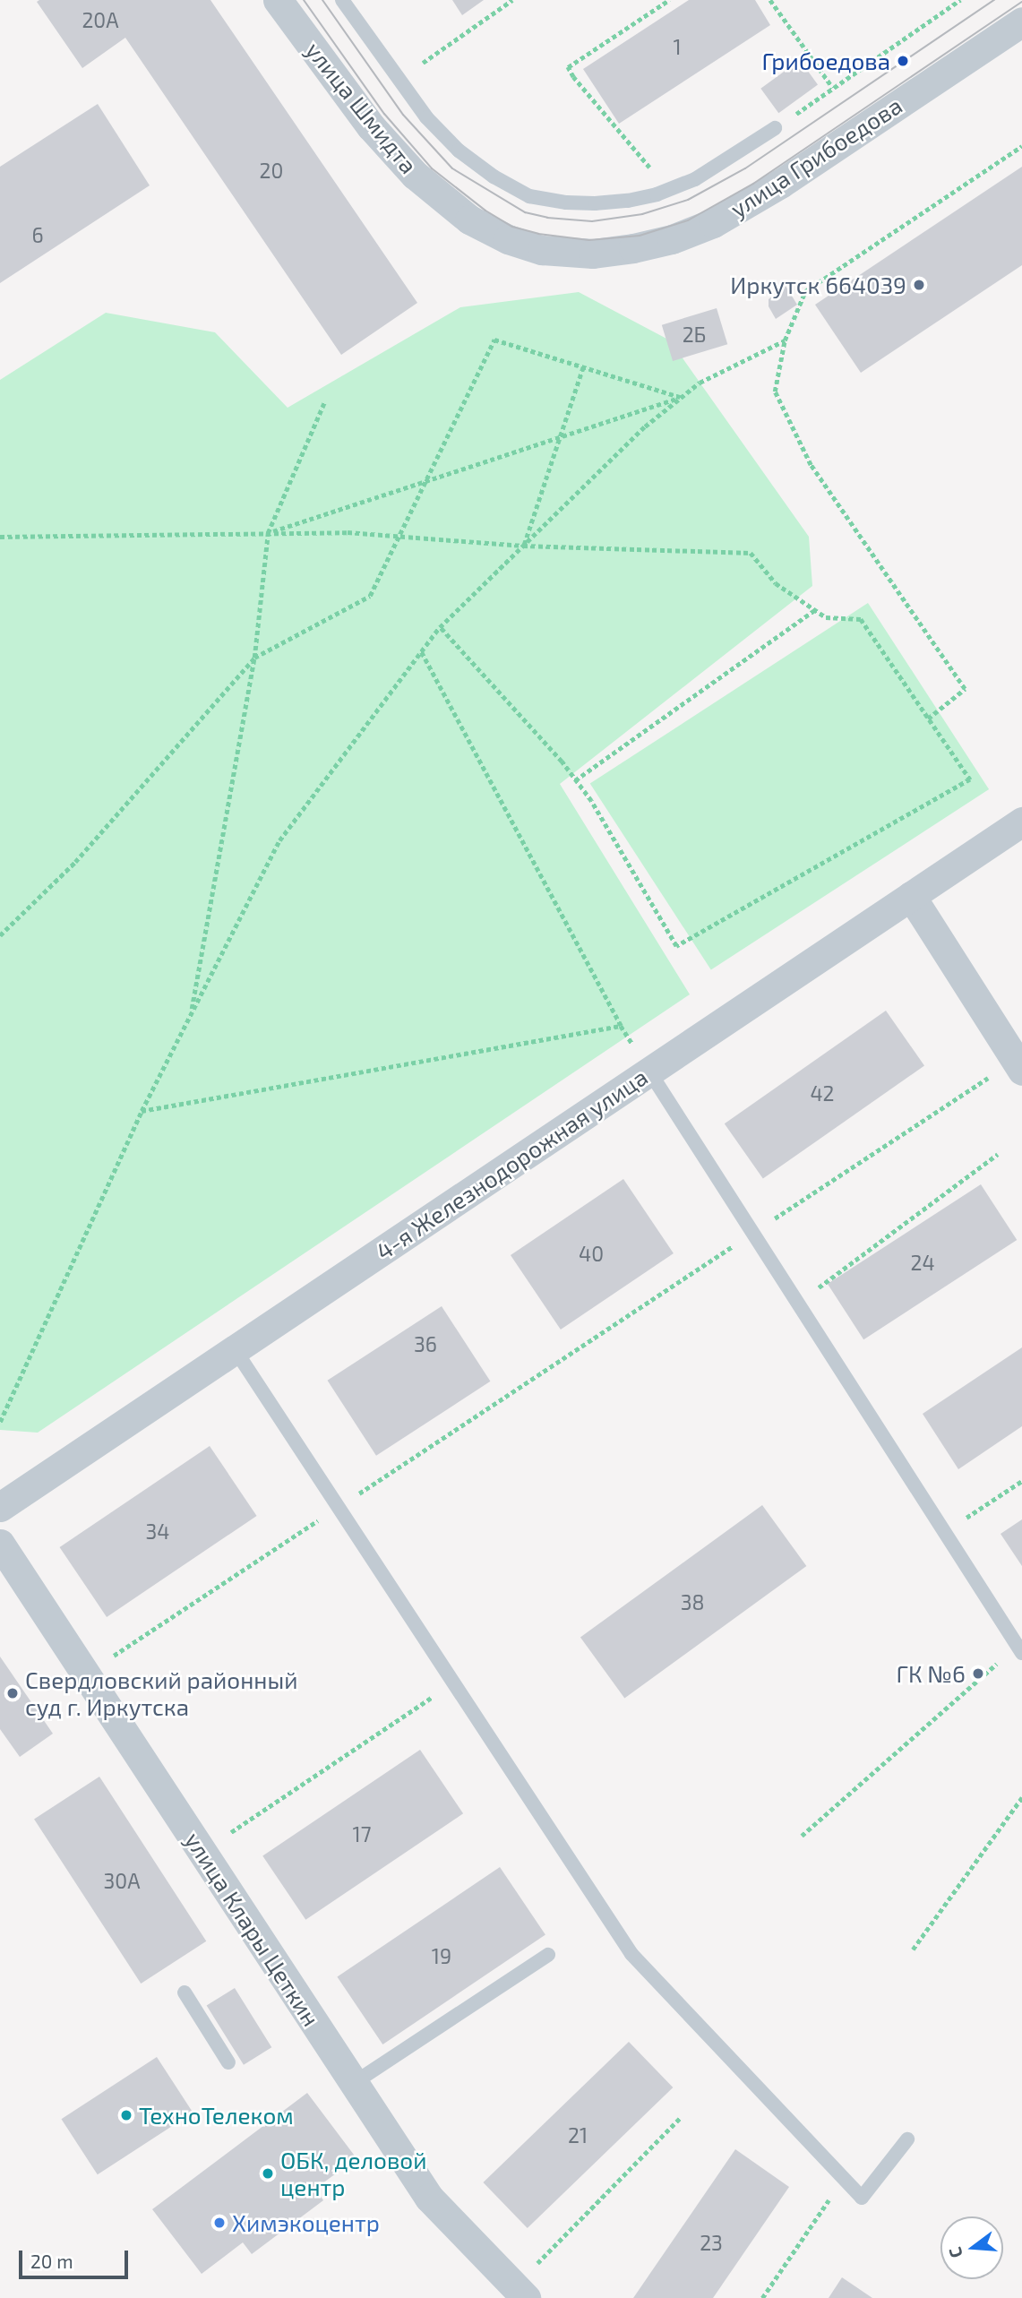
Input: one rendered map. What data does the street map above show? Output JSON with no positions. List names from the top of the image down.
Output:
{
  "streets": {
    "street": [
      "улица Шмидта",
      "улица Грибоедова",
      "4-я Железнодорожная улица",
      "улица Клары Цеткин"
    ]
  },
  "crossings": [
    ["улица Шмидта", "улица Грибоедова"]
  ],
  "places": [
    "Грибоедова",
    "Иркутск 664039",
    "ГК №6",
    "Свердловский районный суд г. Иркутска",
    "ТехноТелеком",
    "ОБК, деловой центр",
    "Химэкоцентр"
  ],
  "house_numbers": [
    "20А",
    "1",
    "20",
    "6",
    "2Б",
    "42",
    "40",
    "24",
    "36",
    "34",
    "38",
    "17",
    "30А",
    "19",
    "21",
    "23"
  ],
  "scale_bar": "20 m",
  "north": "left"
}
